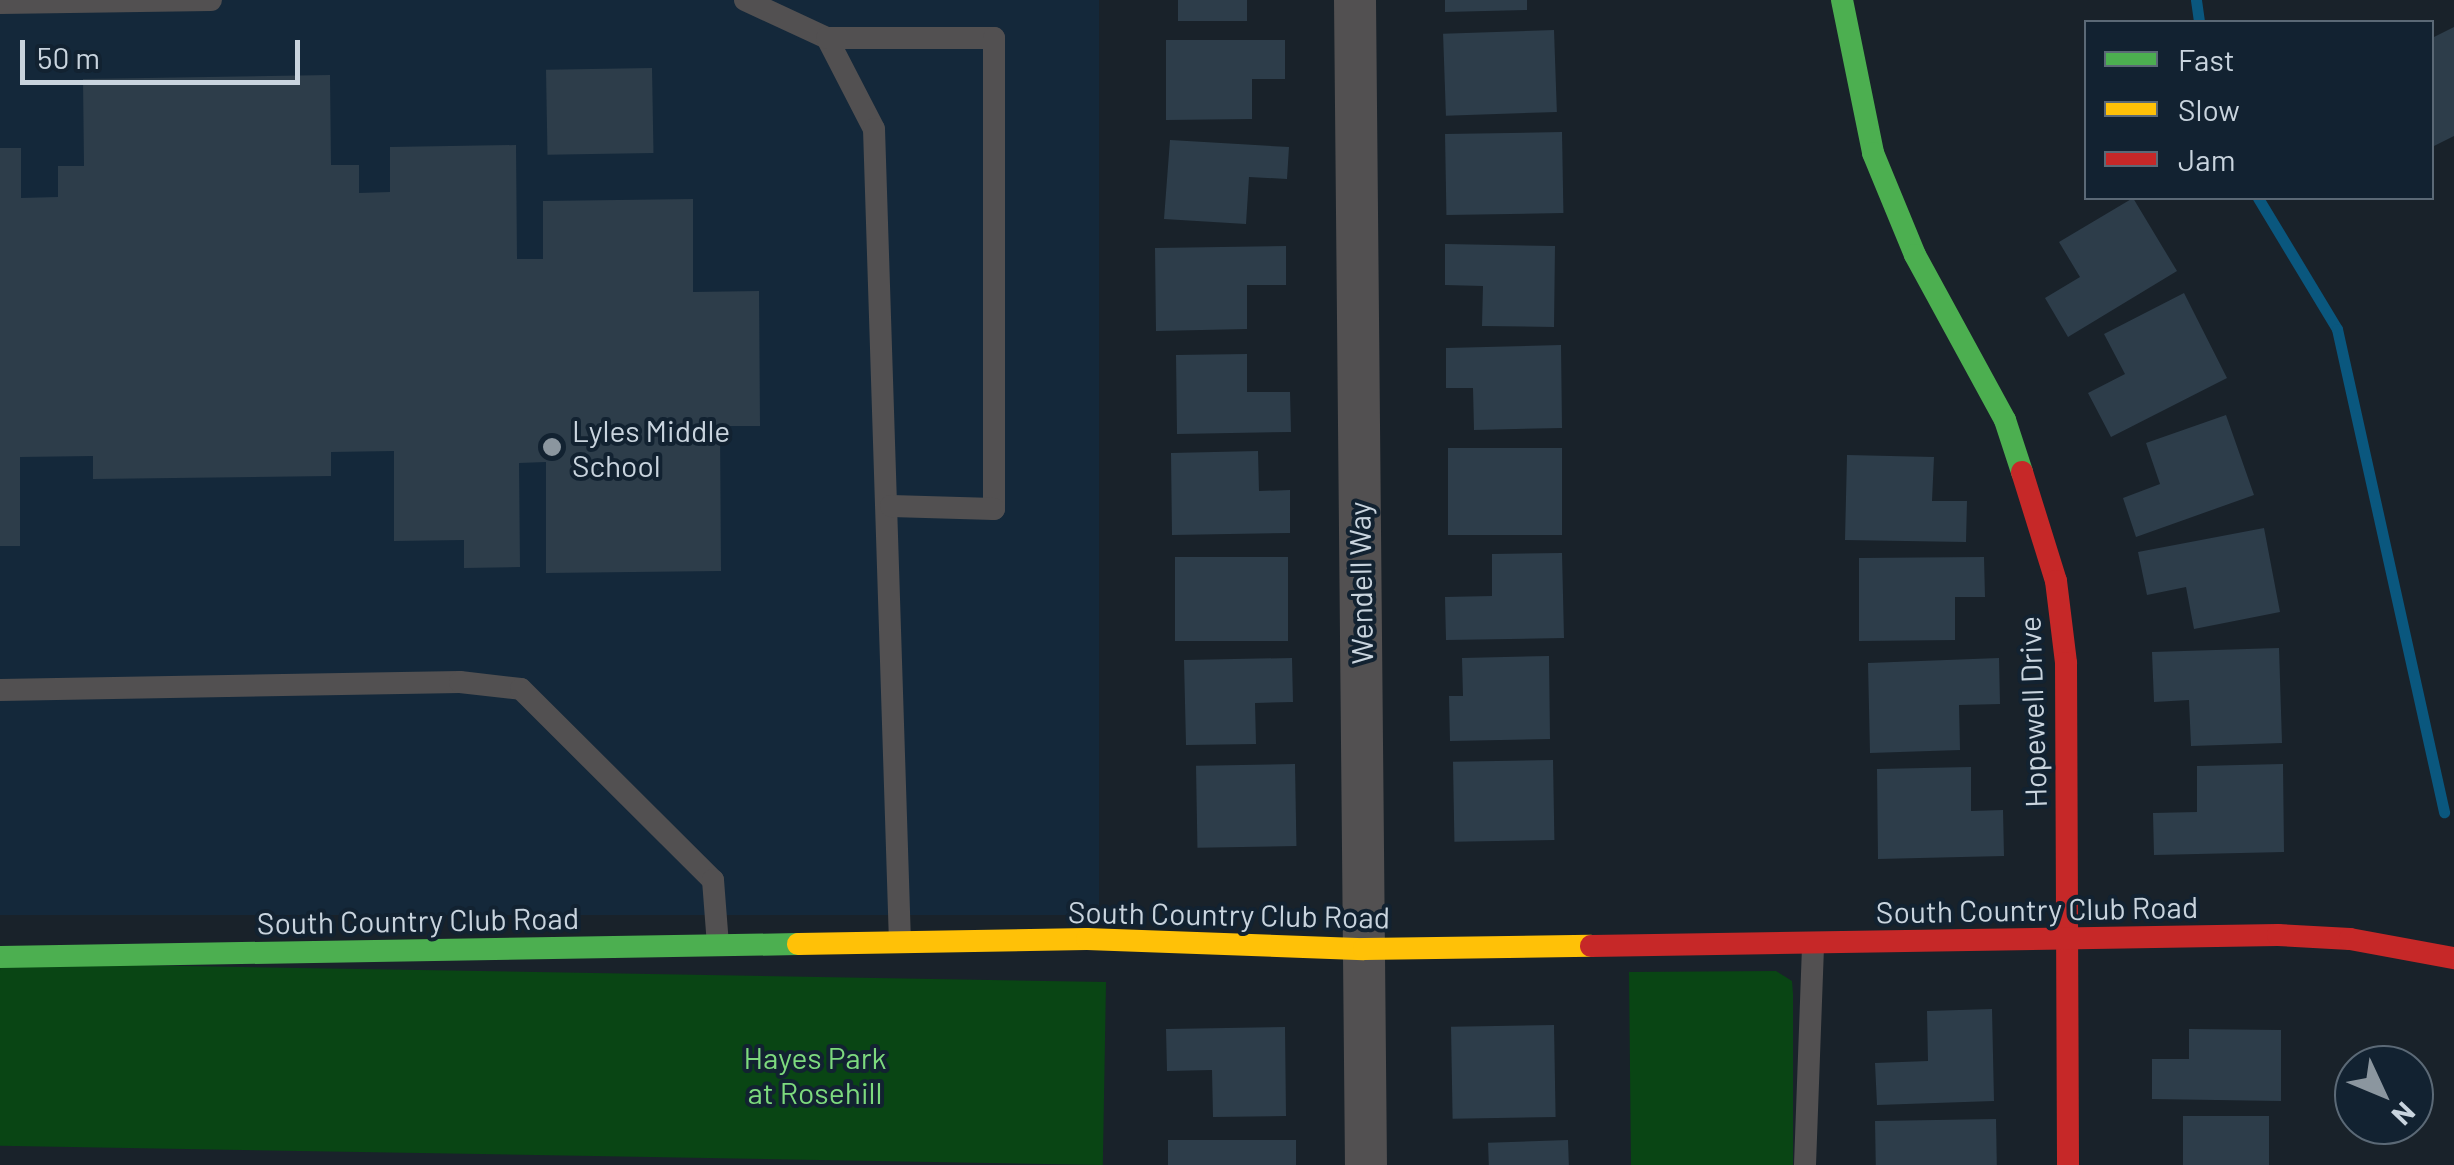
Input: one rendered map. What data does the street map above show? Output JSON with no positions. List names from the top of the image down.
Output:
{
  "streets": {
    "street": ["Wendell Way", "Hopewell Drive", "South Country Club Road"]
  },
  "crossings": [
    ["Wendell Way", "South Country Club Road"],
    ["Hopewell Drive", "South Country Club Road"]
  ],
  "parks": ["Hayes Park at Rosehill"],
  "places": ["Lyles Middle School"],
  "legend": ["Fast", "Slow", "Jam"],
  "scale_bar": "50 m",
  "north": "bottom right"
}
